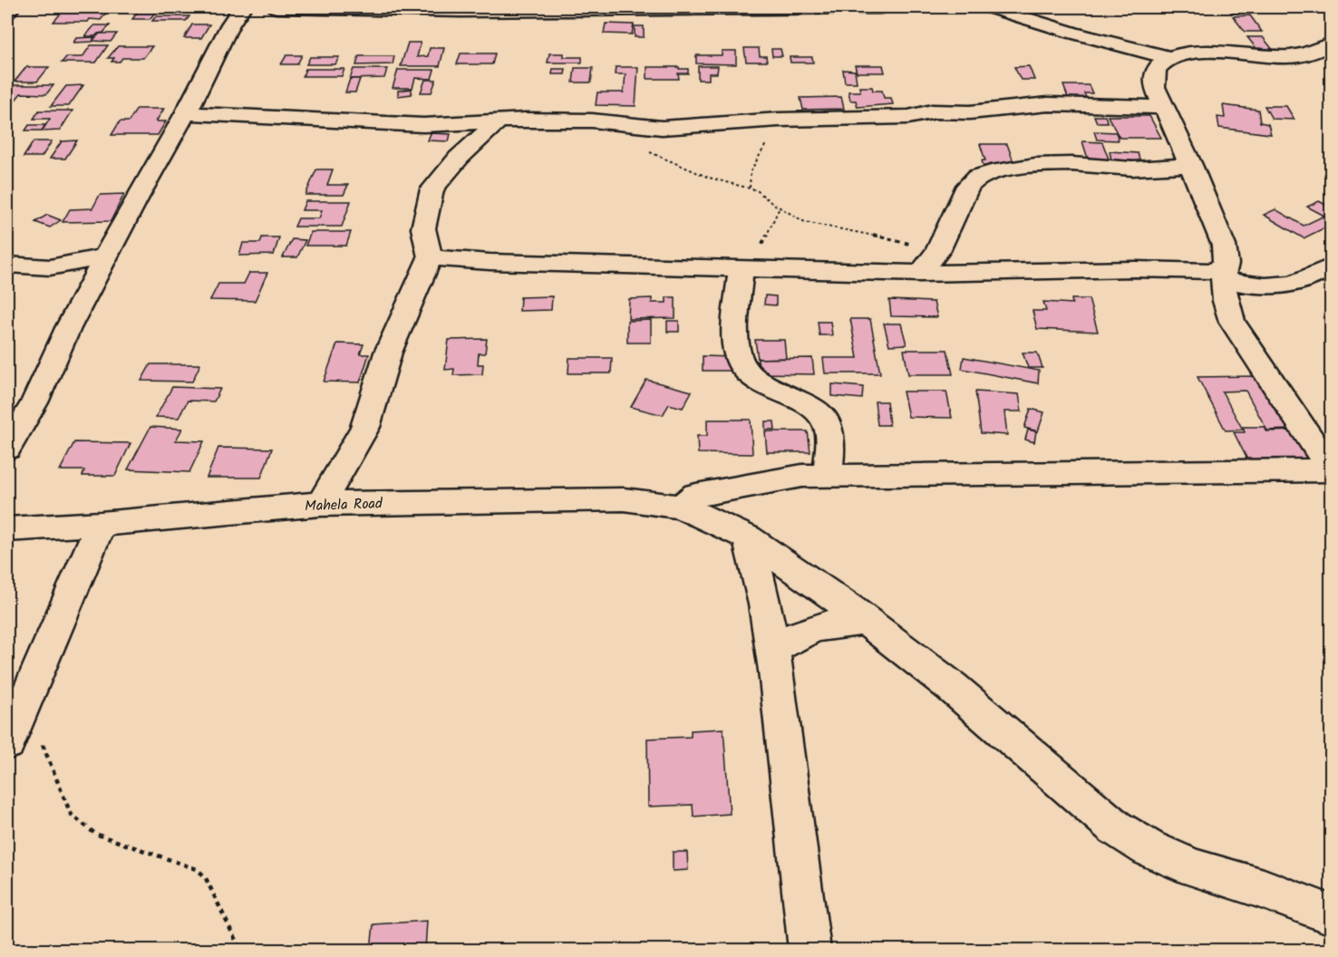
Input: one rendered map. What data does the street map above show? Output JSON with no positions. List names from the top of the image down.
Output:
{
  "streets": {
    "street": ["Mahela Road"]
  }
}
